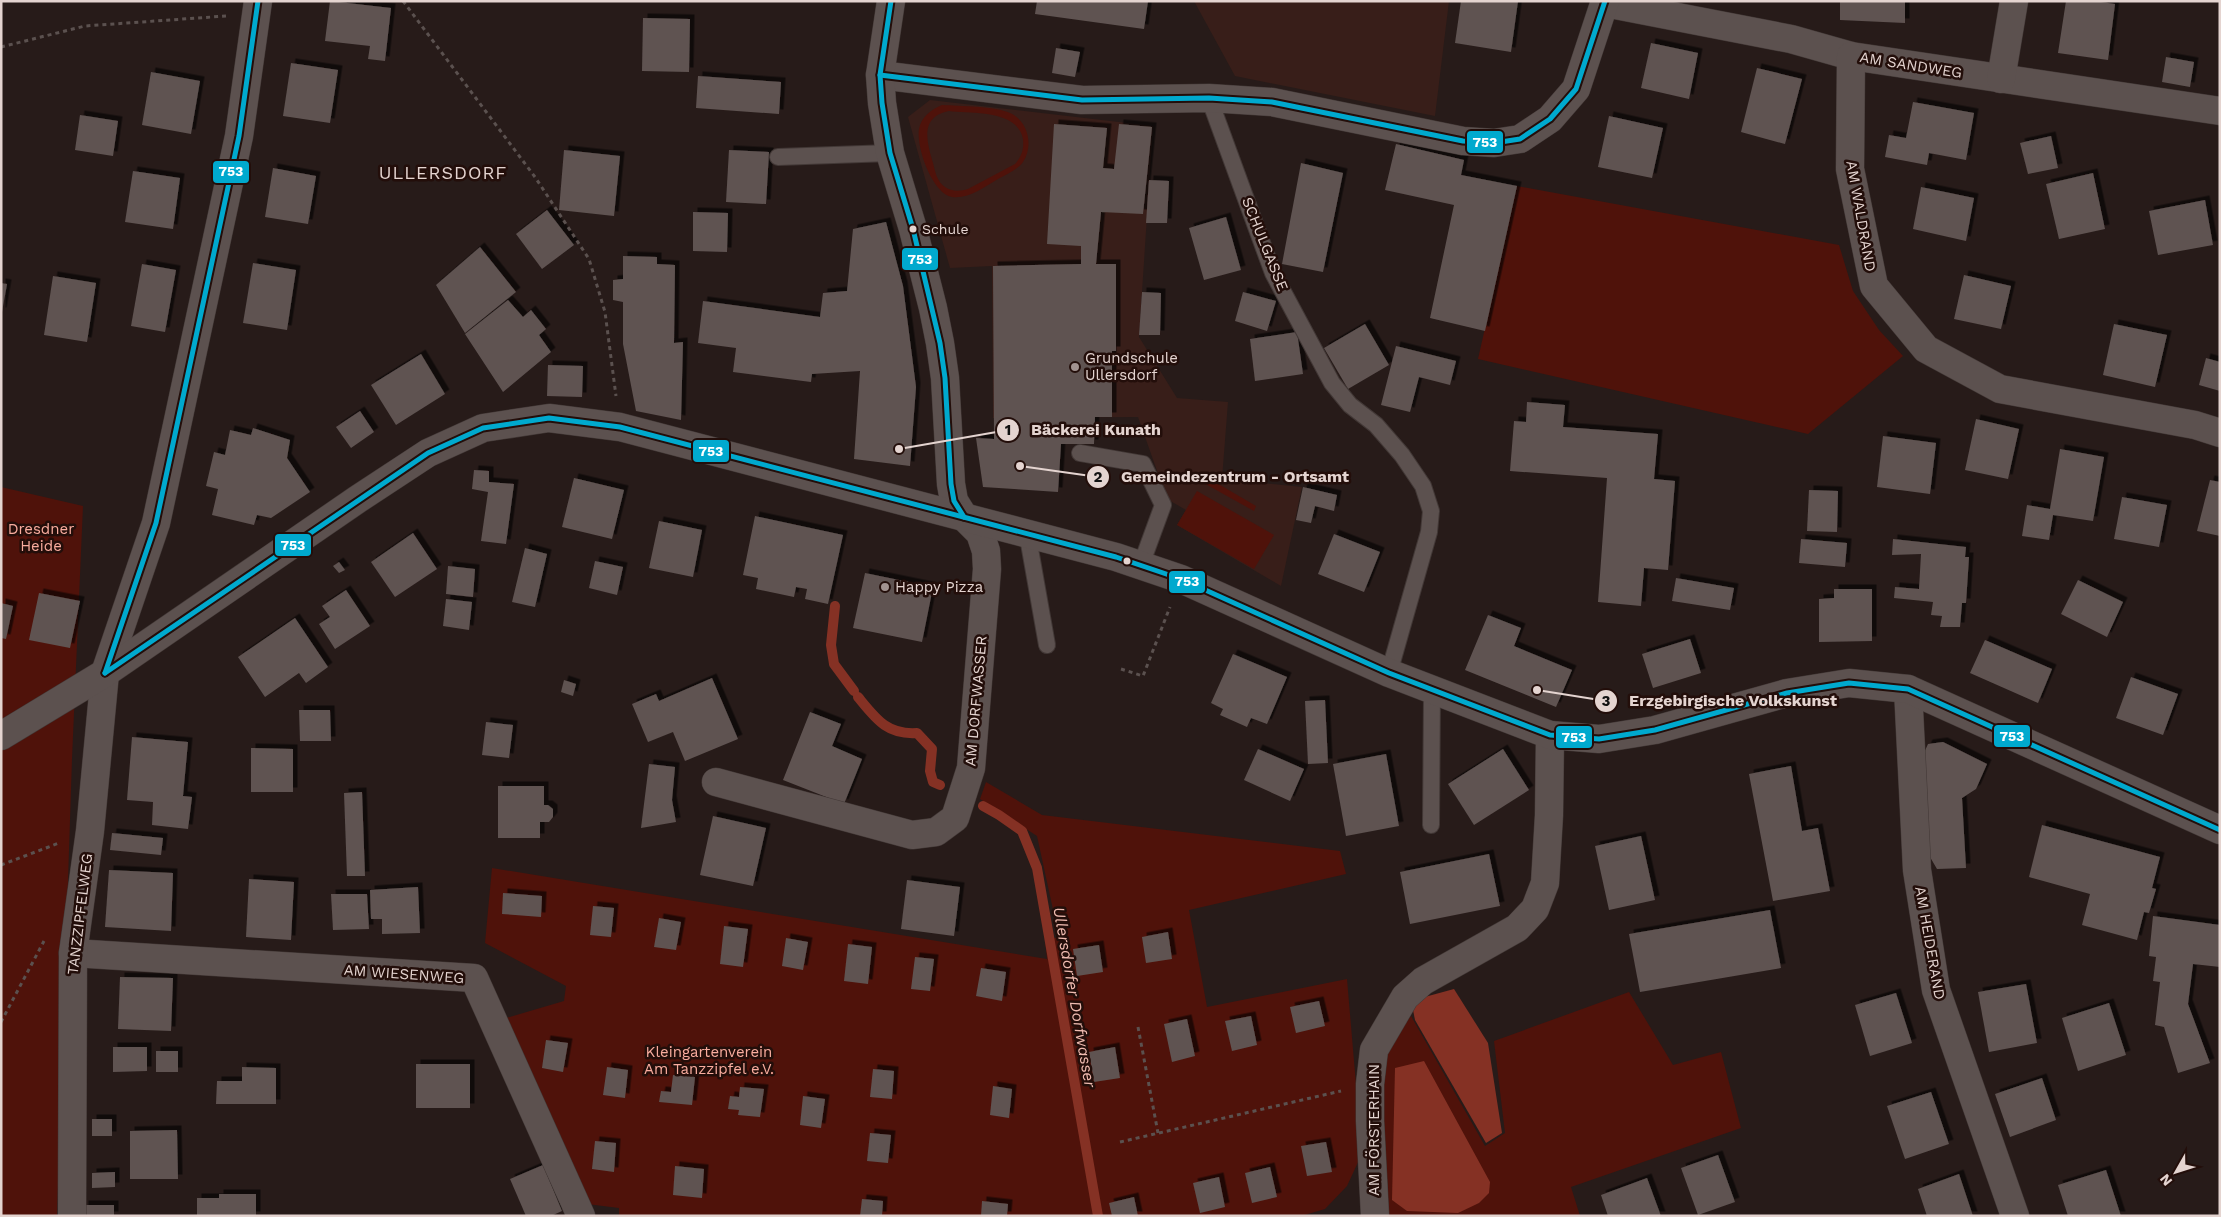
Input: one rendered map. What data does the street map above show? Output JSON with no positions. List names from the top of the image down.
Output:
{
  "streets": {
    "street": [
      "AM SANDWEG",
      "AM WALDRAND",
      "AM DORFWASSER",
      "TANZZIPFELWEG",
      "AM HEIDERAND",
      "AM WIESENWEG",
      "AM FÖRSTERHAIN"
    ],
    "lane": ["SCHULGASSE"]
  },
  "crossings": [
    ["AM SANDWEG", "AM WALDRAND"],
    ["TANZZIPFELWEG", "AM WIESENWEG"]
  ],
  "districts": ["ULLERSDORF"],
  "water": ["Ullersdorfer Dorfwasser"],
  "parks": ["Dresdner Heide", "Kleingartenverein Am Tanzzipfel e.V."],
  "places": [
    "Schule",
    "Grundschule Ullersdorf",
    "Bäckerei Kunath",
    "Gemeindezentrum - Ortsamt",
    "Happy Pizza",
    "Erzgebirgische Volkskunst"
  ],
  "lines": ["transit line 753"],
  "north": "bottom left"
}
